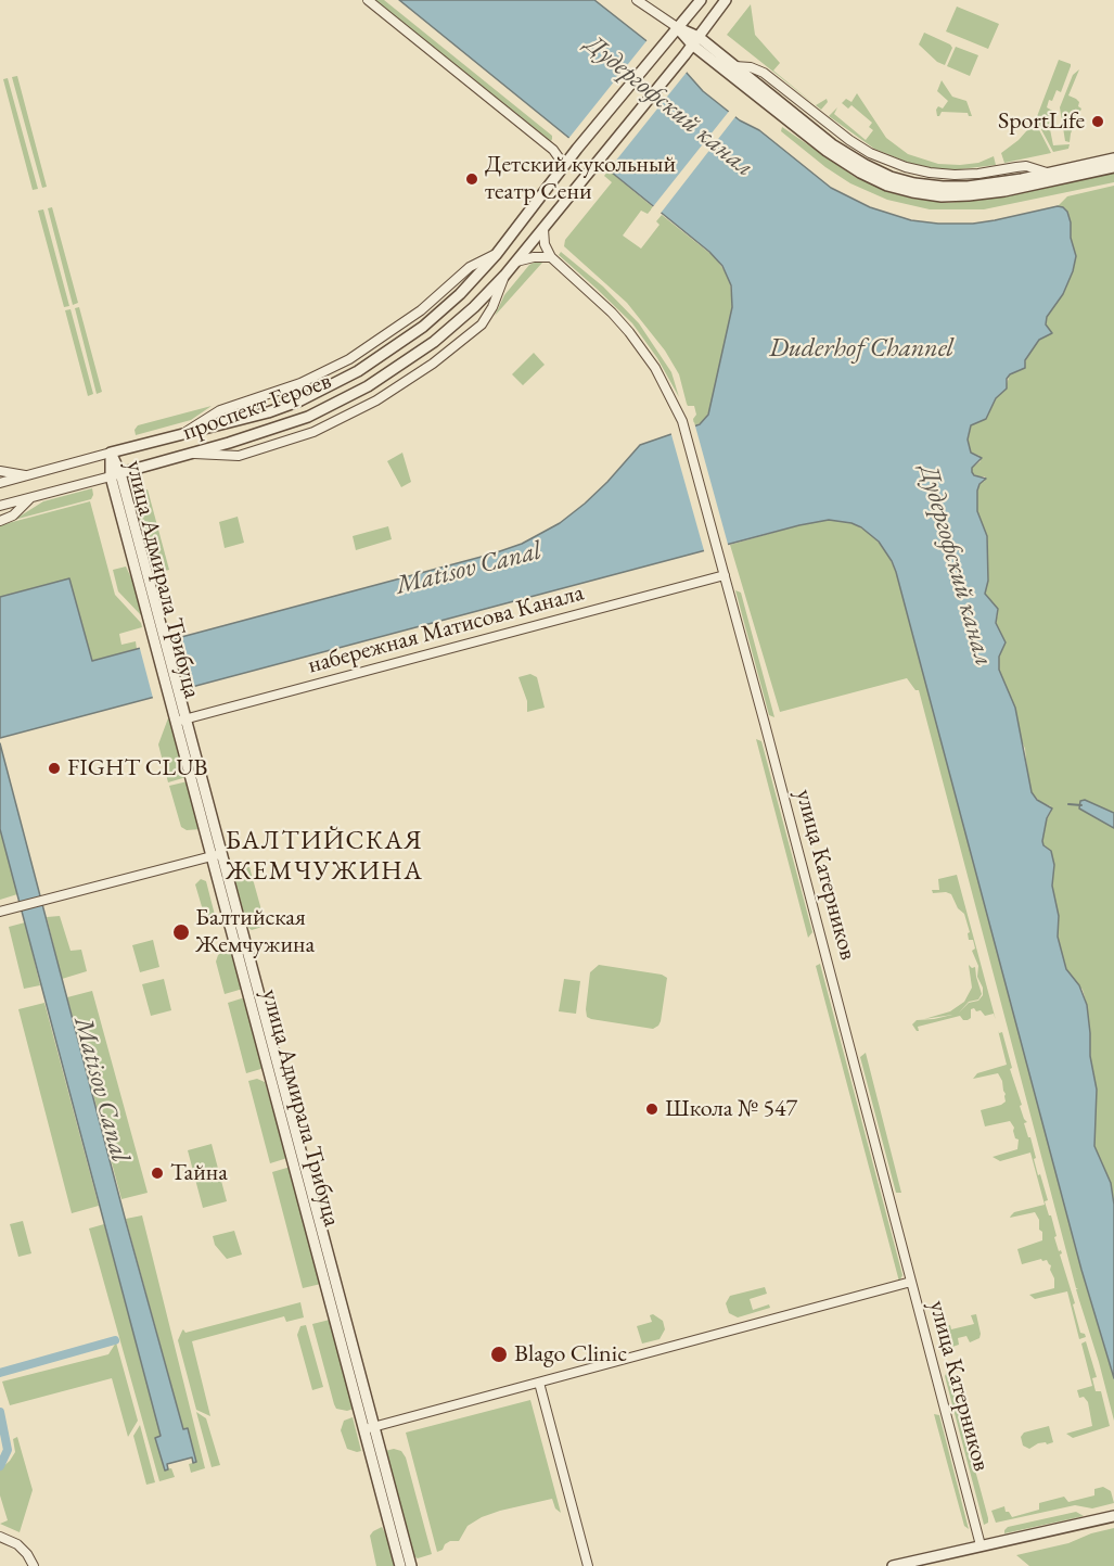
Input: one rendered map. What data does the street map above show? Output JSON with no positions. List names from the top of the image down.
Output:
{
  "streets": {
    "street": [
      "проспект Героев",
      "улица Адмирала Трибуца",
      "набережная Матисова Канала",
      "улица Катерников"
    ]
  },
  "crossings": [
    ["проспект Героев", "улица Адмирала Трибуца"],
    ["улица Адмирала Трибуца", "набережная Матисова Канала"],
    ["набережная Матисова Канала", "улица Катерников"]
  ],
  "districts": ["БАЛТИЙСКАЯ ЖЕМЧУЖИНА"],
  "water": ["Дудергофский канал", "Duderhof Channel", "Matisov Canal"],
  "places": [
    "SportLife",
    "Детский кукольный театр Сени",
    "FIGHT CLUB",
    "Балтийская Жемчужина",
    "Школа № 547",
    "Тайна",
    "Blago Clinic"
  ]
}
